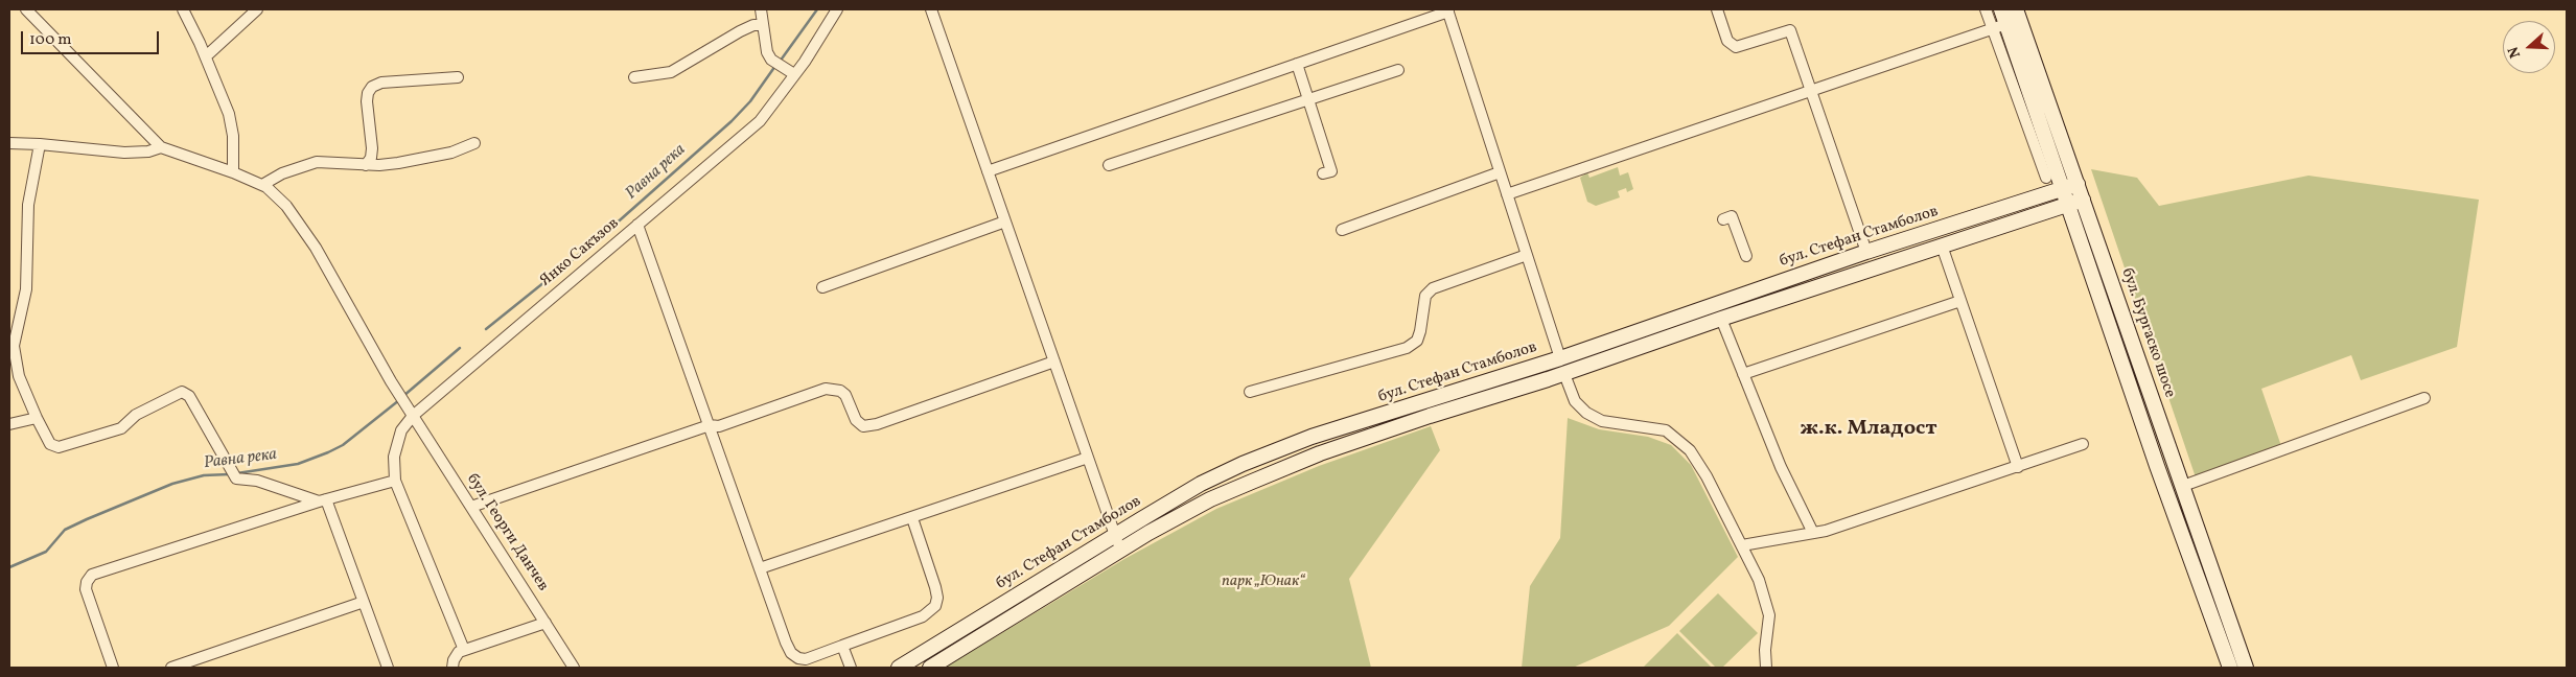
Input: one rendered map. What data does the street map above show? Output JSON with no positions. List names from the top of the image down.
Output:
{
  "streets": {
    "main road": ["бул. Стефан Стамболов", "бул. Бургаско шосе"],
    "street": ["Янко Сакъзов", "бул. Георги Данчев"]
  },
  "crossings": [
    ["бул. Стефан Стамболов", "бул. Бургаско шосе"],
    ["Янко Сакъзов", "бул. Георги Данчев"]
  ],
  "districts": ["ж.к. Младост"],
  "water": ["Равна река"],
  "parks": ["парк „Юнак“"],
  "scale_bar": "100 m",
  "north": "left"
}
